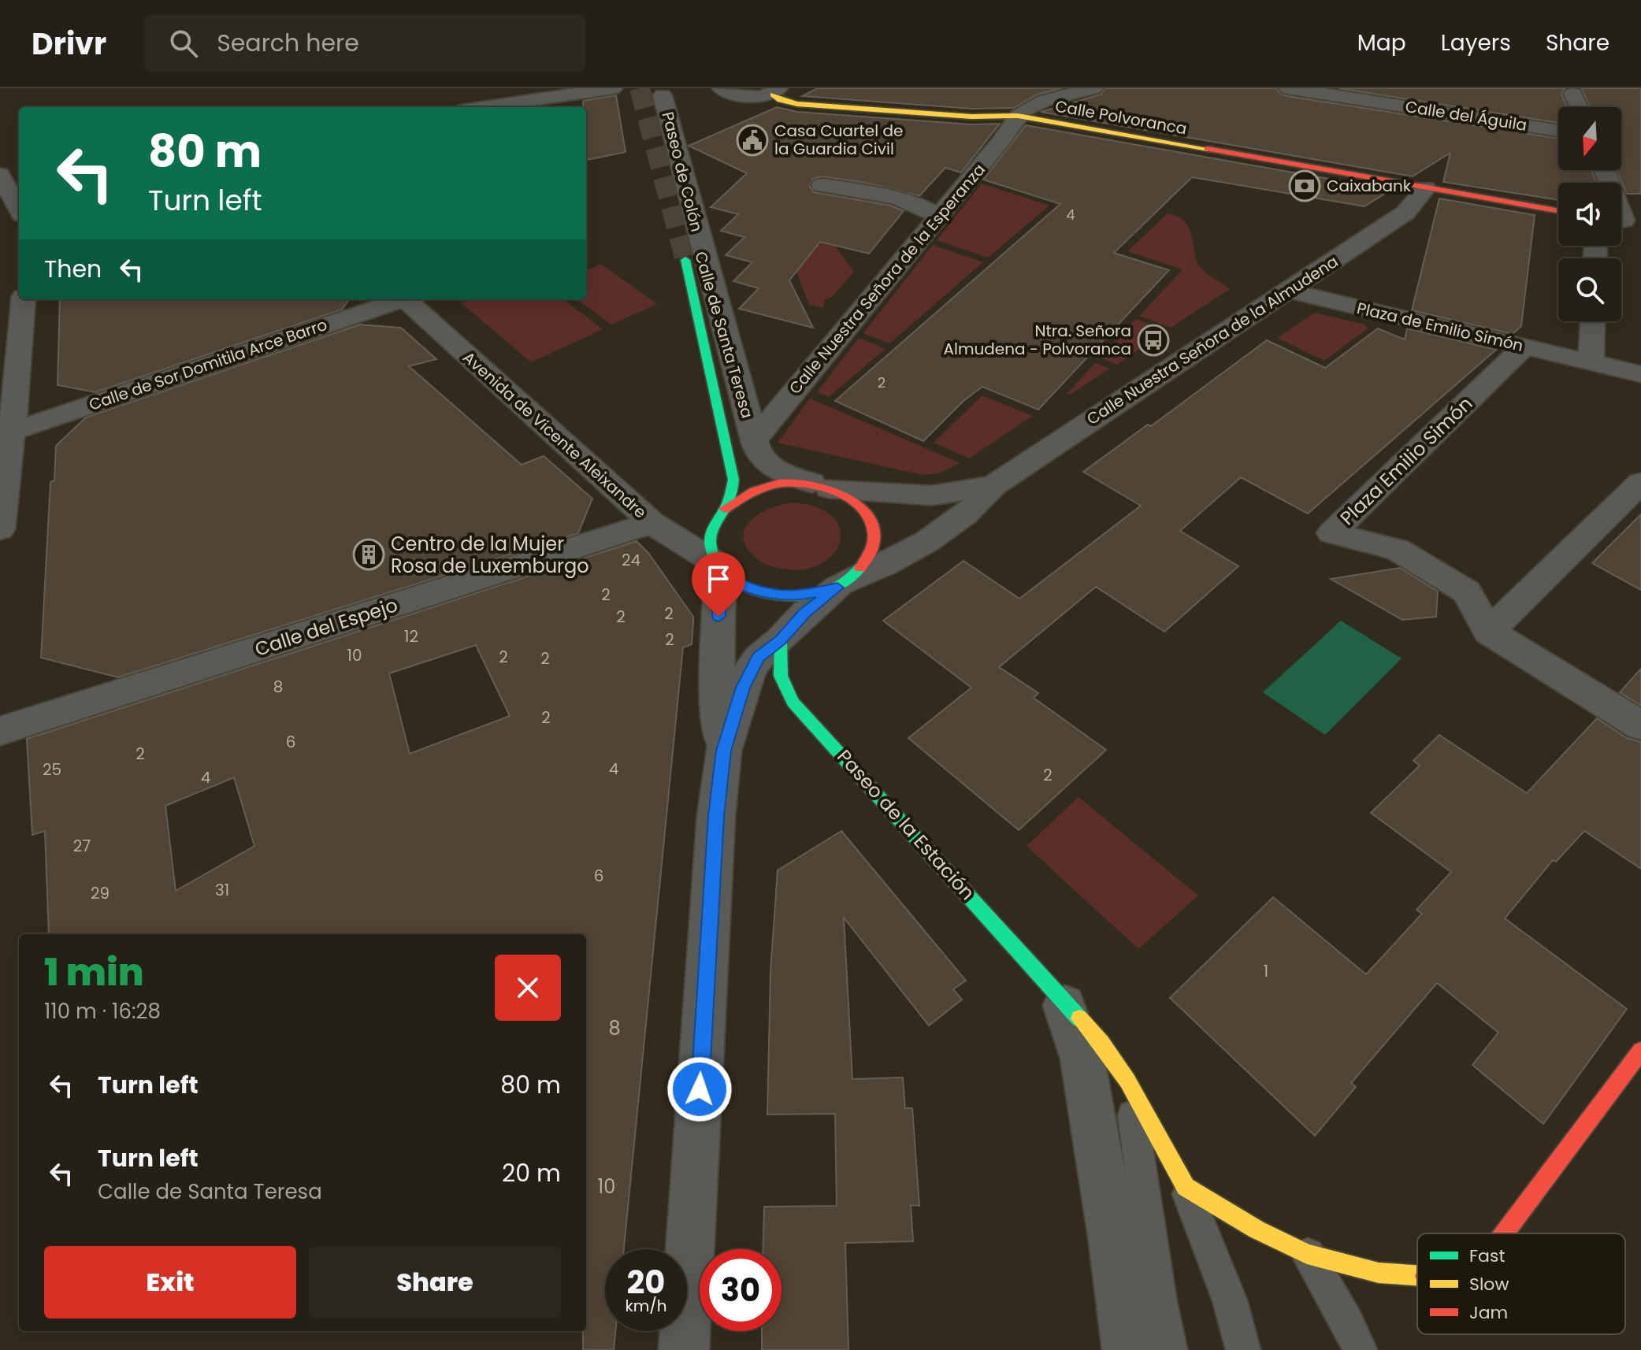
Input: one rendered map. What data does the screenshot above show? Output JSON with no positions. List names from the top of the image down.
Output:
{
  "streets": {
    "street": [
      "Calle del Águila",
      "Calle Polvoranca",
      "Calle Nuestra Señora de la Esperanza",
      "Plaza de Emilio Simón",
      "Calle de Santa Teresa",
      "Calle Nuestra Señora de la Almudena",
      "Calle de Sor Domitila Arce Barro",
      "Avenida de Vicente Aleixandre",
      "Plaza Emilio Simón",
      "Calle del Espejo",
      "Paseo de la Estación"
    ]
  },
  "crossings": [
    ["Calle Polvoranca", "Calle Nuestra Señora de la Esperanza"],
    ["Calle Polvoranca", "Calle Nuestra Señora de la Almudena"],
    ["Calle Nuestra Señora de la Esperanza", "Calle de Santa Teresa"],
    ["Plaza de Emilio Simón", "Calle Nuestra Señora de la Almudena"],
    ["Plaza de Emilio Simón", "Plaza Emilio Simón"],
    ["Calle de Santa Teresa", "Calle Nuestra Señora de la Almudena"],
    ["Calle de Santa Teresa", "Avenida de Vicente Aleixandre"],
    ["Calle Nuestra Señora de la Almudena", "Avenida de Vicente Aleixandre"],
    ["Avenida de Vicente Aleixandre", "Calle del Espejo"]
  ],
  "places": {
    "public building": ["Casa Cuartel de la Guardia Civil"],
    "bank": ["Caixabank"],
    "bus stop": ["Ntra. Señora Almudena - Polvoranca"],
    "building": ["Centro de la Mujer Rosa de Luxemburgo"]
  },
  "house_numbers": [
    "4",
    "2",
    "24",
    "2",
    "2",
    "2",
    "12",
    "2",
    "10",
    "2",
    "2",
    "8",
    "2",
    "6",
    "2",
    "4",
    "25",
    "2",
    "4",
    "27",
    "6",
    "31",
    "29",
    "1",
    "8",
    "10"
  ],
  "legend": ["Fast", "Slow", "Jam"],
  "north": "bottom",
  "page": {
    "header": "Drivr",
    "search": "Search here",
    "nav": ["Map", "Layers", "Share"],
    "turn": ["80 m", "Turn left"],
    "then": "Then",
    "heading": ["1 min", "110 m · 16:28"],
    "list": [
      {
        "name": "Turn left",
        "value": "80 m"
      },
      {
        "name": "Turn left",
        "note": "Calle de Santa Teresa",
        "value": "20 m"
      }
    ],
    "buttons": ["Exit", "Share"],
    "speed": "20 km/h",
    "limit": "30"
  }
}
